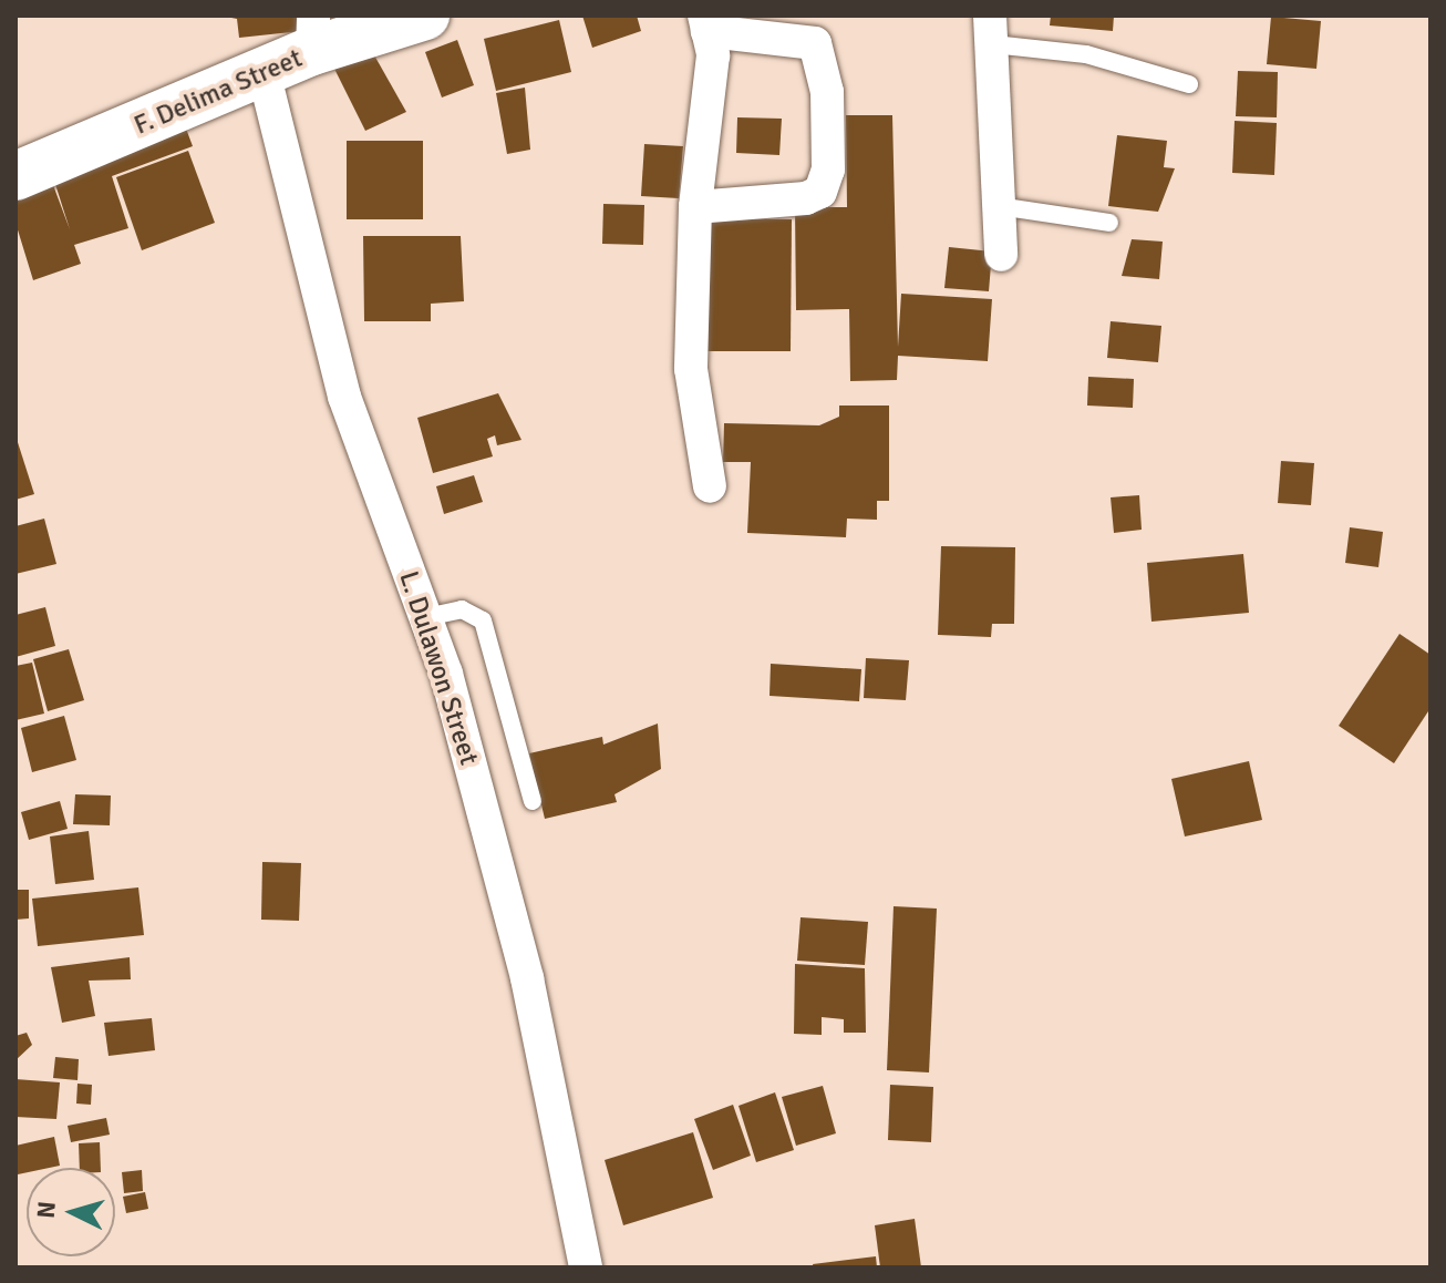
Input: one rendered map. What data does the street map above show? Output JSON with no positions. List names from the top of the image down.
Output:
{
  "streets": {
    "street": ["F. Delima Street", "L. Dulawon Street"]
  },
  "crossings": [
    ["F. Delima Street", "L. Dulawon Street"]
  ],
  "north": "left"
}
